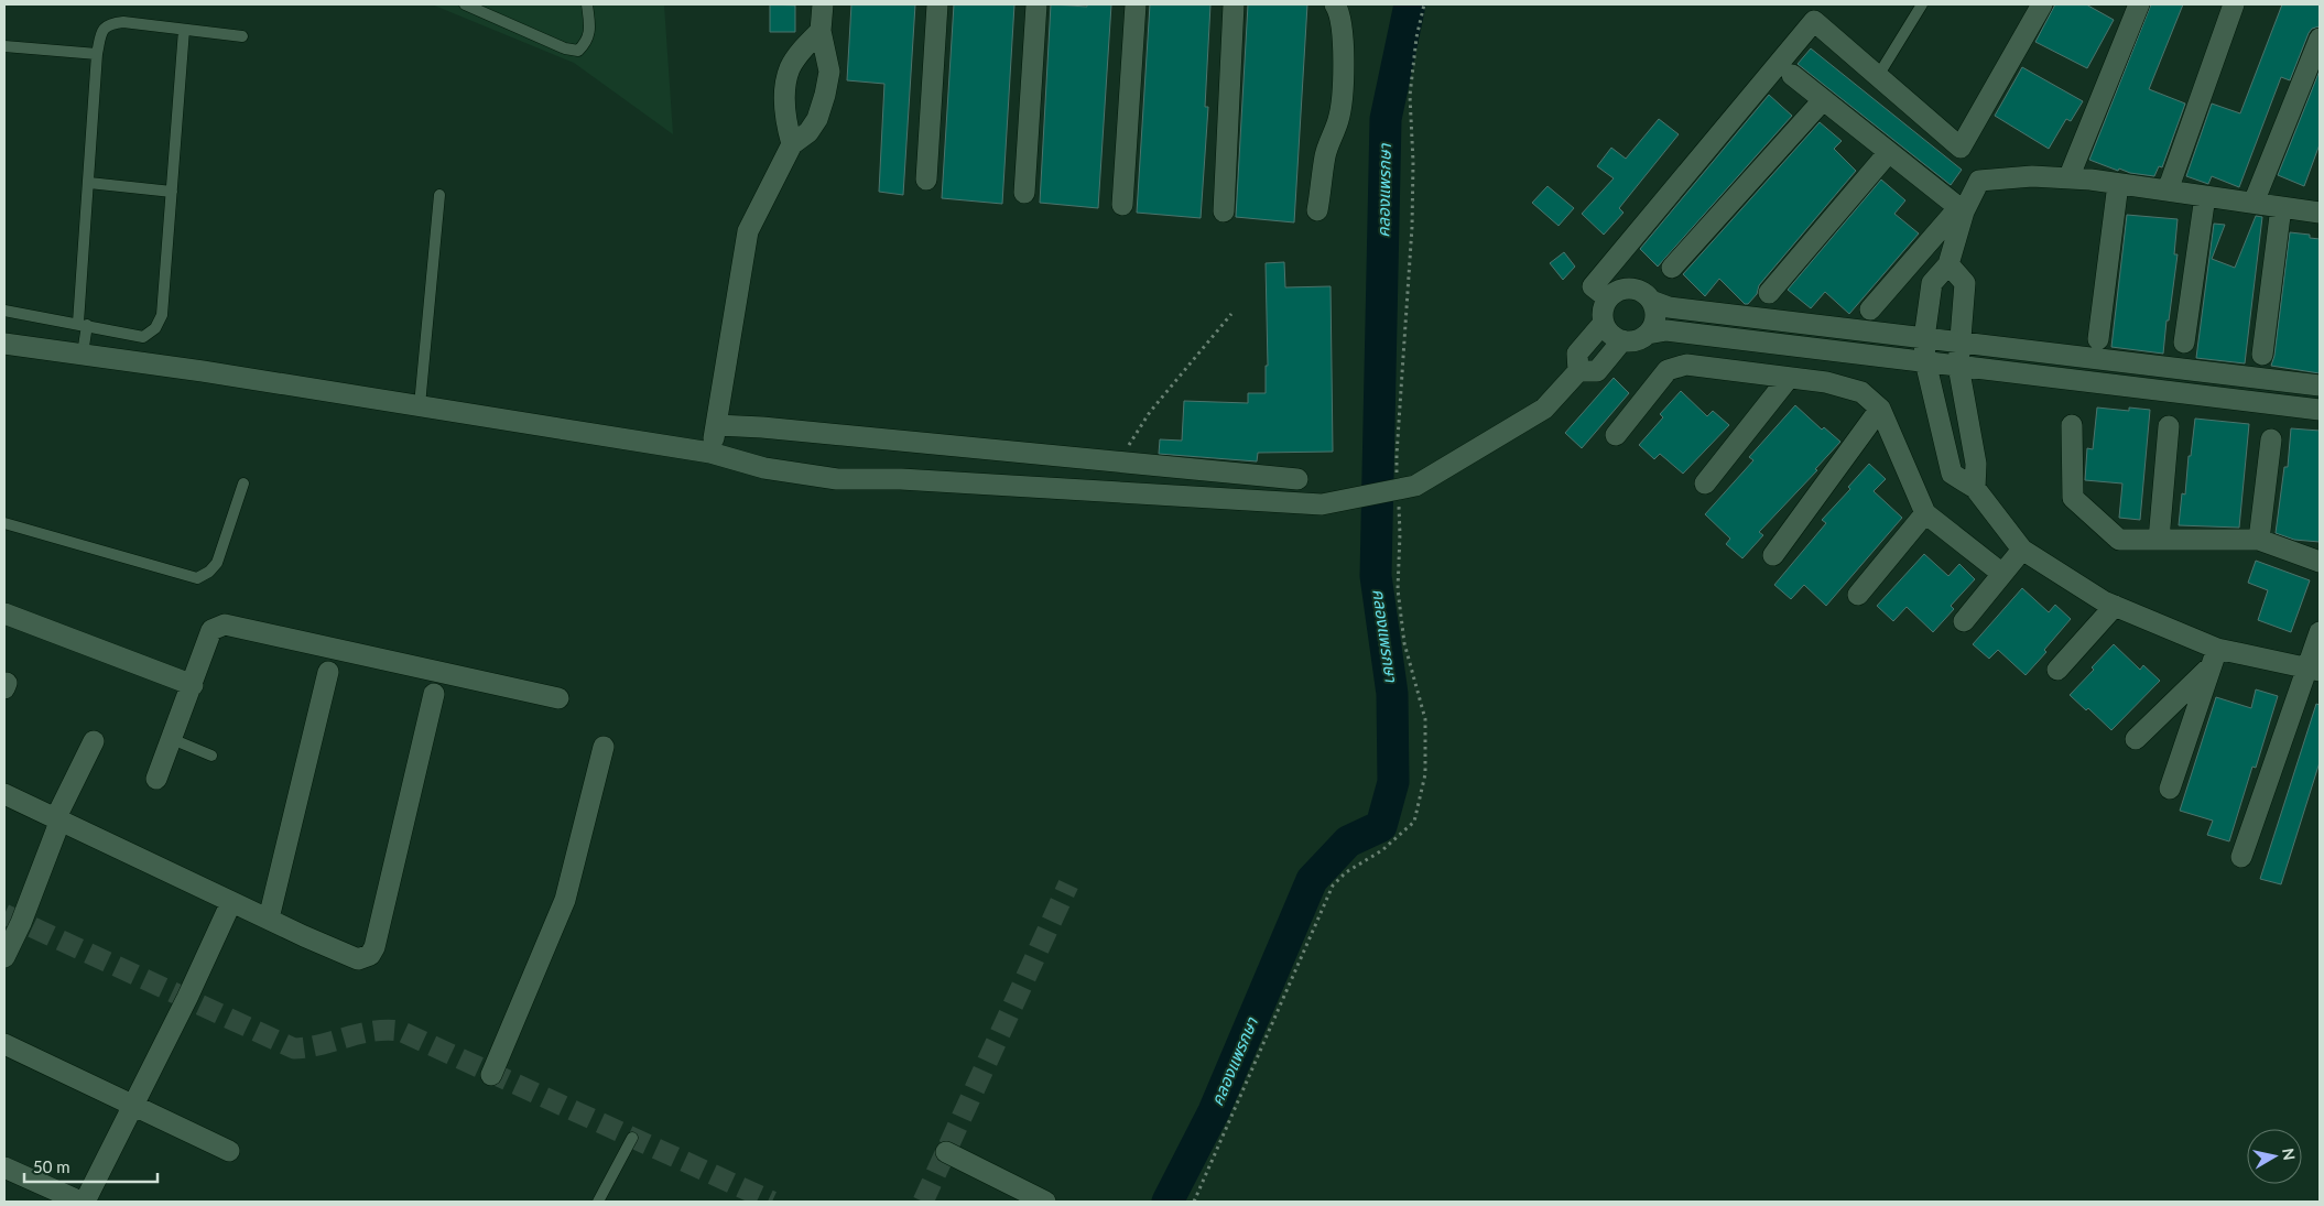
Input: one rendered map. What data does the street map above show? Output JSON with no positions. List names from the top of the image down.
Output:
{
  "water": ["คลองแพรกษา"],
  "scale_bar": "50 m",
  "north": "right"
}
